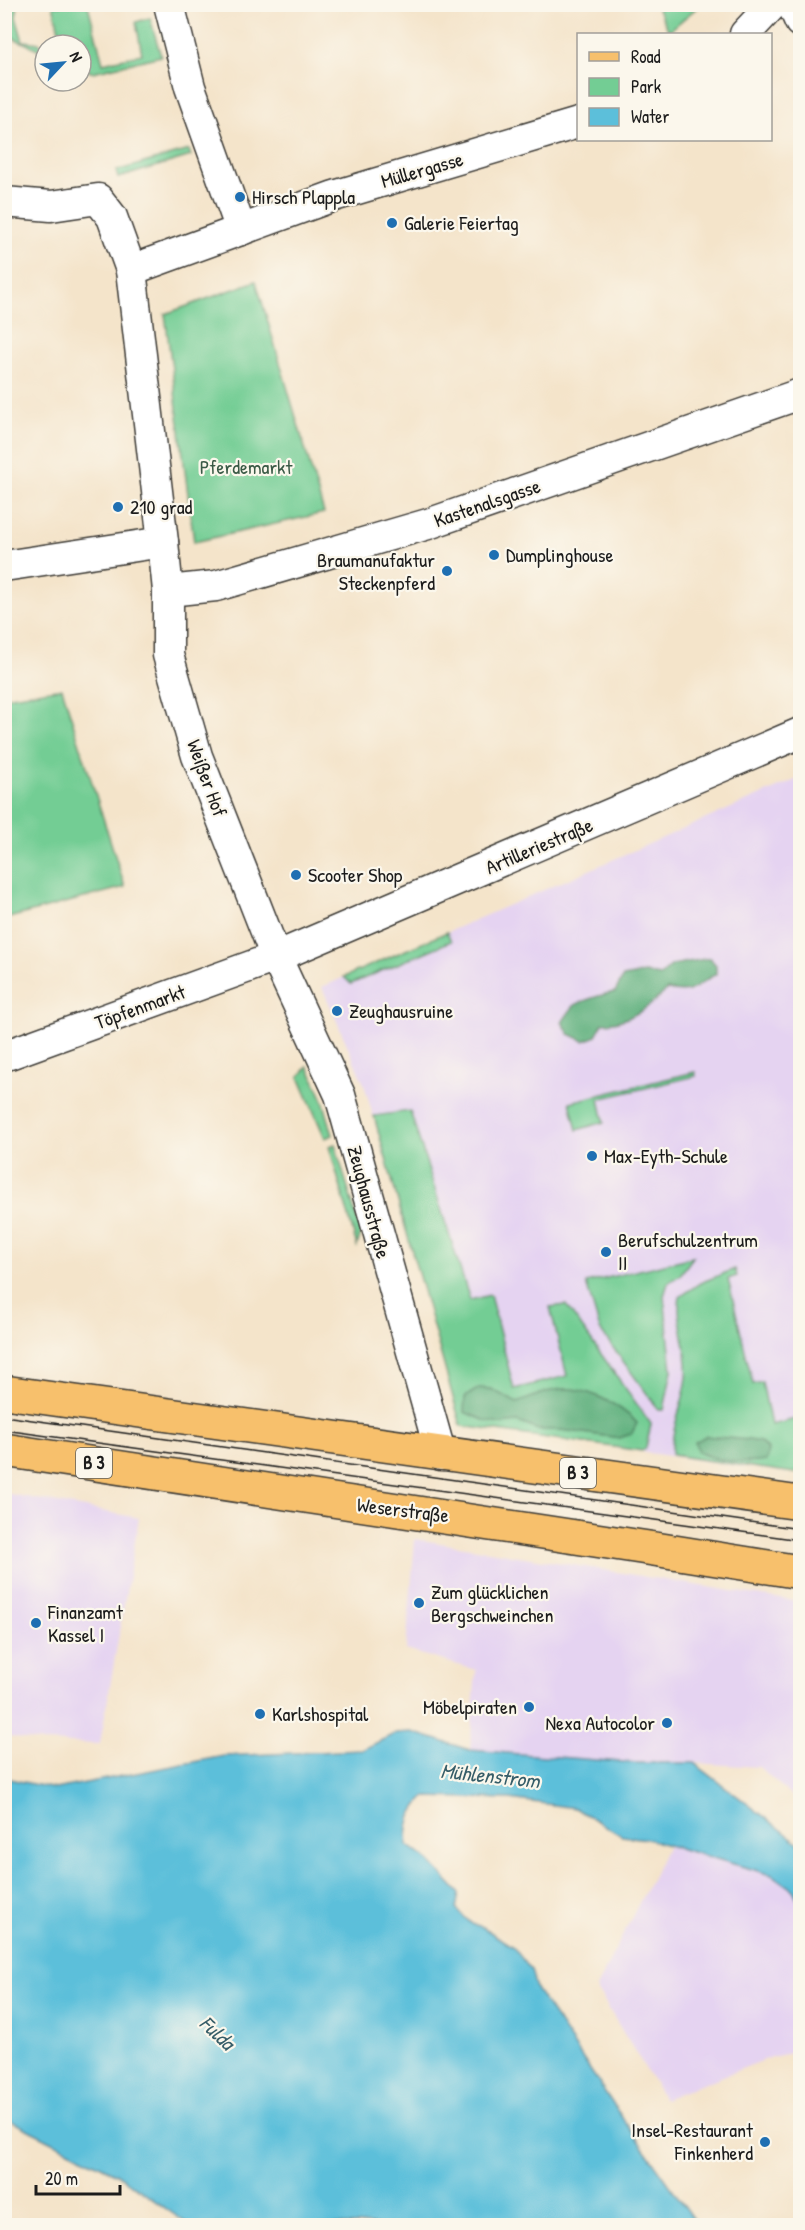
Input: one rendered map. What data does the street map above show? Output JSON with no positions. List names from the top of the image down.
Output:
{
  "streets": {
    "main road": ["B 3", "Weserstraße"],
    "street": [
      "Müllergasse",
      "Kastenalsgasse",
      "Weißer Hof",
      "Artilleriestraße",
      "Töpfenmarkt",
      "Zeughausstraße"
    ]
  },
  "crossings": [
    ["Kastenalsgasse", "Weißer Hof"],
    ["Weißer Hof", "Artilleriestraße"],
    ["Weißer Hof", "Töpfenmarkt"],
    ["Weißer Hof", "Zeughausstraße"],
    ["Artilleriestraße", "Töpfenmarkt"],
    ["Artilleriestraße", "Zeughausstraße"],
    ["Töpfenmarkt", "Zeughausstraße"],
    ["Zeughausstraße", "B 3"]
  ],
  "water": ["Mühlenstrom", "Fulda"],
  "parks": ["Pferdemarkt"],
  "places": [
    "Hirsch Plappla",
    "Galerie Feiertag",
    "210 grad",
    "Dumplinghouse",
    "Braumanufaktur Steckenpferd",
    "Scooter Shop",
    "Zeughausruine",
    "Max-Eyth-Schule",
    "Berufschulzentrum II",
    "Zum glücklichen Bergschweinchen",
    "Finanzamt Kassel I",
    "Möbelpiraten",
    "Karlshospital",
    "Nexa Autocolor",
    "Insel-Restaurant Finkenherd"
  ],
  "legend": ["Road", "Park", "Water"],
  "scale_bar": "20 m",
  "north": "top right"
}
